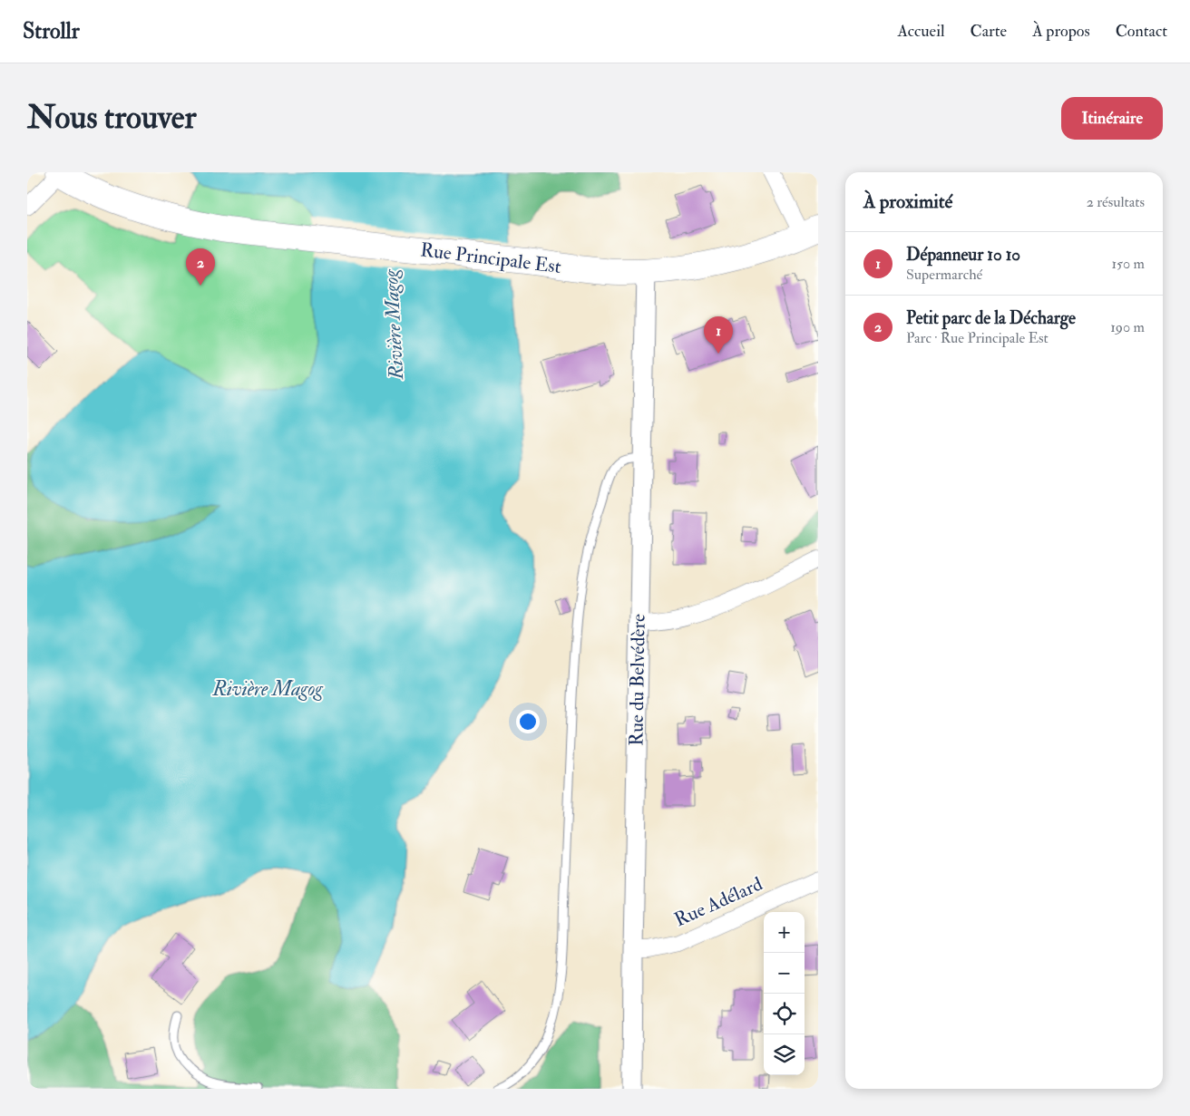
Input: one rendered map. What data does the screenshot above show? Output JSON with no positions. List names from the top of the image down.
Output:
{
  "streets": {
    "main road": ["Rue Principale Est"],
    "street": ["Rue du Belvédère", "Rue Adélard"]
  },
  "crossings": [
    ["Rue Principale Est", "Rue du Belvédère"],
    ["Rue du Belvédère", "Rue Adélard"]
  ],
  "water": ["Rivière Magog"],
  "page": {
    "header": "Strollr",
    "nav": [
      "Accueil",
      "Carte",
      "À propos",
      "Contact"
    ],
    "buttons": "Itinéraire",
    "title": "Nous trouver",
    "heading": ["À proximité", "2 résultats"],
    "list": [
      {
        "mark": "1",
        "name": "Dépanneur 10 10",
        "note": "Supermarché",
        "value": "150 m"
      },
      {
        "mark": "2",
        "name": "Petit parc de la Décharge",
        "note": "Parc · Rue Principale Est",
        "value": "190 m"
      }
    ],
    "pins": ["2", "1"],
    "map_buttons": ["+", "−"]
  }
}
